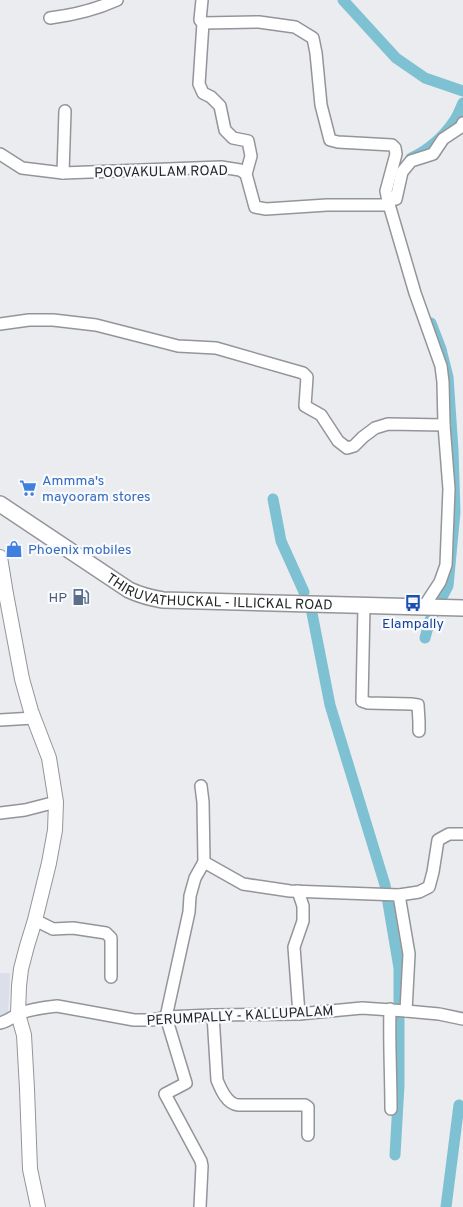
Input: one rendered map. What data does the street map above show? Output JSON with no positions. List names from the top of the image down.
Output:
{
  "streets": {
    "main road": ["THIRUVATHUCKAL - ILLICKAL ROAD"],
    "street": ["POOVAKULAM ROAD", "PERUMPALLY - KALLUPALAM"]
  },
  "places": {
    "supermarket": ["Ammma's mayooram stores"],
    "shop": ["Phoenix mobiles"],
    "fuel station": ["HP"],
    "bus stop": ["Elampally"]
  }
}
